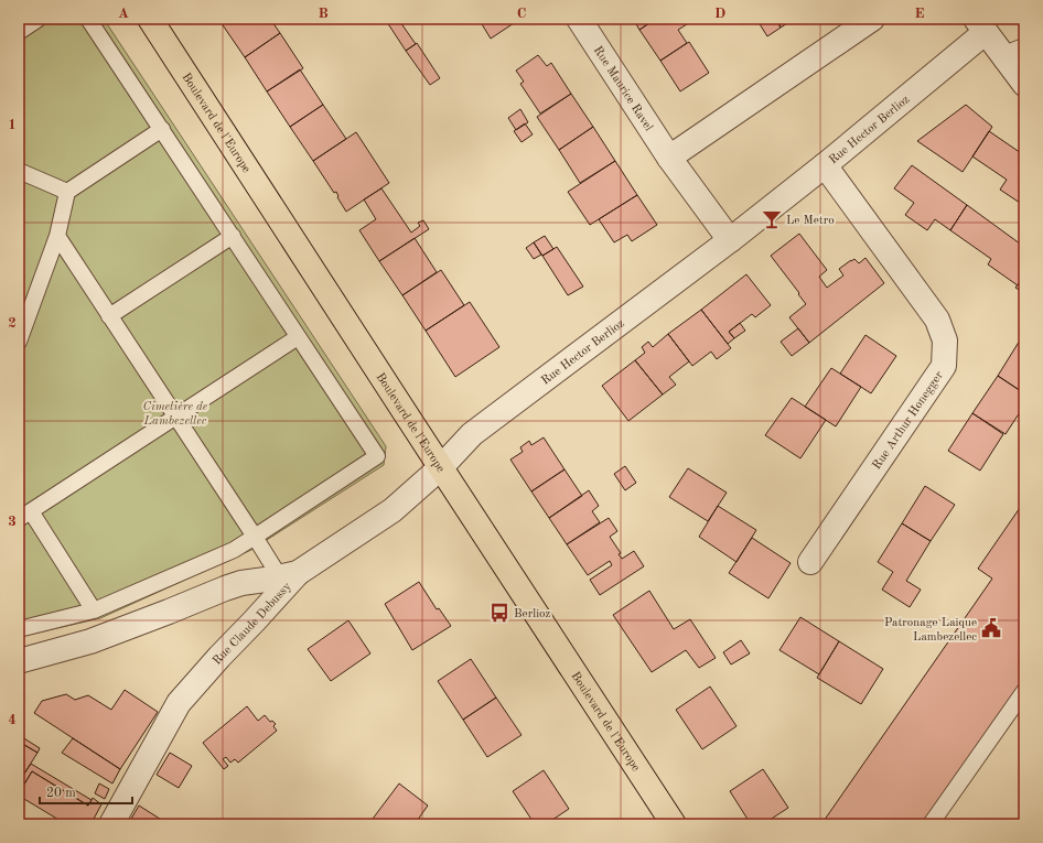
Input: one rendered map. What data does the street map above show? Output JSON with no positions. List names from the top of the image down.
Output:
{
  "streets": {
    "main road": ["Boulevard de l'Europe"],
    "street": [
      "Rue Maurice Ravel",
      "Rue Hector Berlioz",
      "Rue Arthur Honegger",
      "Rue Claude Debussy"
    ]
  },
  "crossings": [
    ["Boulevard de l'Europe", "Rue Hector Berlioz"],
    ["Boulevard de l'Europe", "Rue Claude Debussy"],
    ["Rue Hector Berlioz", "Rue Arthur Honegger"],
    ["Rue Hector Berlioz", "Rue Claude Debussy"]
  ],
  "parks": ["Cimetière de Lambezellec"],
  "places": {
    "bar": ["Le Metro"],
    "bus stop": ["Berlioz"],
    "public building": ["Patronage Laique Lambezellec"]
  },
  "scale_bar": "20 m",
  "grid": {
    "columns": [
      "A",
      "B",
      "C",
      "D",
      "E"
    ],
    "rows": [
      "1",
      "2",
      "3",
      "4"
    ]
  }
}
